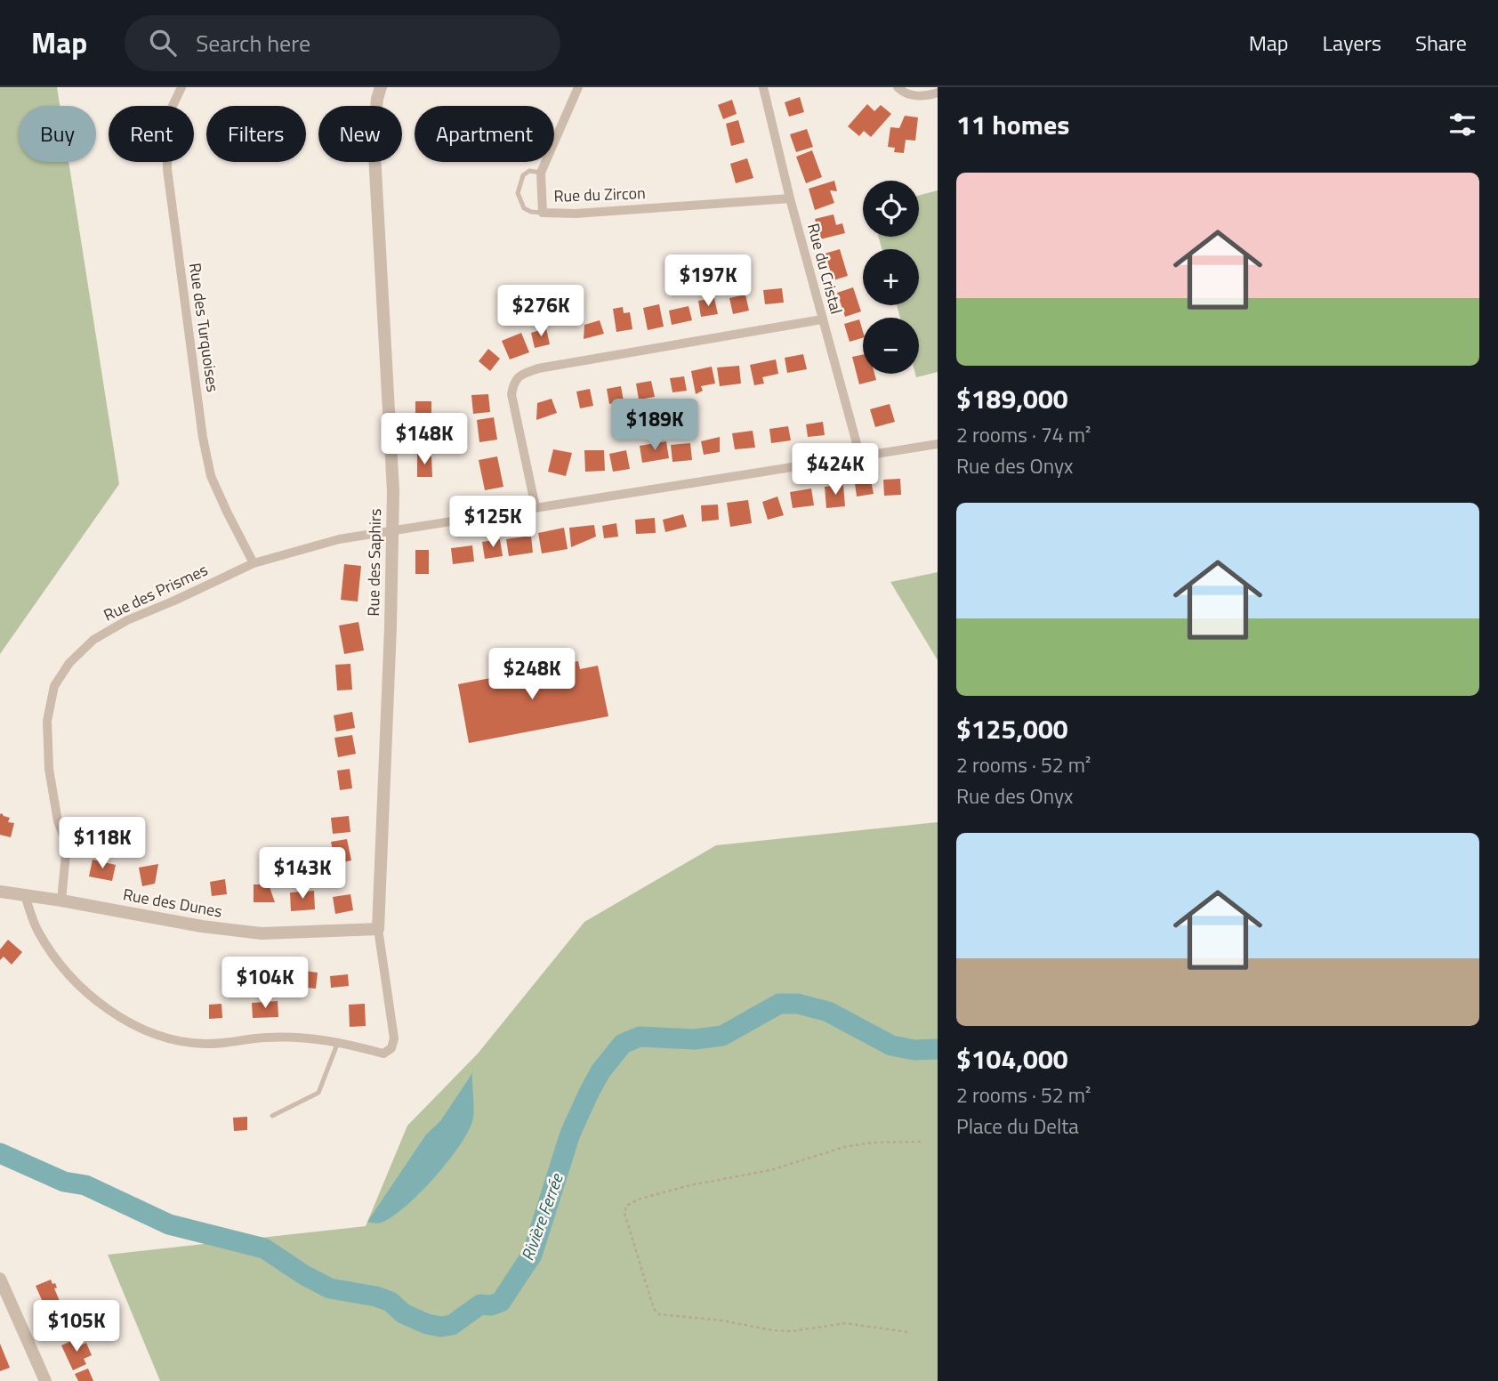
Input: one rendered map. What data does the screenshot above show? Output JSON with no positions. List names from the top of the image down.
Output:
{
  "streets": {
    "street": [
      "Rue du Zircon",
      "Rue du Cristal",
      "Rue des Turquoises",
      "Rue des Saphirs",
      "Rue des Prismes",
      "Rue des Dunes"
    ]
  },
  "crossings": [
    ["Rue du Zircon", "Rue du Cristal"],
    ["Rue du Cristal", "Rue des Prismes"],
    ["Rue des Turquoises", "Rue des Prismes"],
    ["Rue des Saphirs", "Rue des Prismes"],
    ["Rue des Saphirs", "Rue des Dunes"],
    ["Rue des Prismes", "Rue des Dunes"]
  ],
  "water": ["Rivière Ferrée"],
  "page": {
    "header": "Map",
    "search": "Search here",
    "nav": ["Map", "Layers", "Share"],
    "heading": "11 homes",
    "chip": [
      "Buy",
      "Rent",
      "Filters",
      "New",
      "Apartment"
    ],
    "list": [
      {
        "name": "$189,000",
        "note": "2 rooms · 74 m² · Rue des Onyx"
      },
      {
        "name": "$125,000",
        "note": "2 rooms · 52 m² · Rue des Onyx"
      },
      {
        "name": "$104,000",
        "note": "2 rooms · 52 m² · Place du Delta"
      }
    ],
    "map_buttons": ["+", "−"],
    "price": [
      "$197K",
      "$276K",
      "$189K",
      "$148K",
      "$424K",
      "$125K",
      "$248K",
      "$118K",
      "$143K",
      "$104K",
      "$105K"
    ]
  }
}
